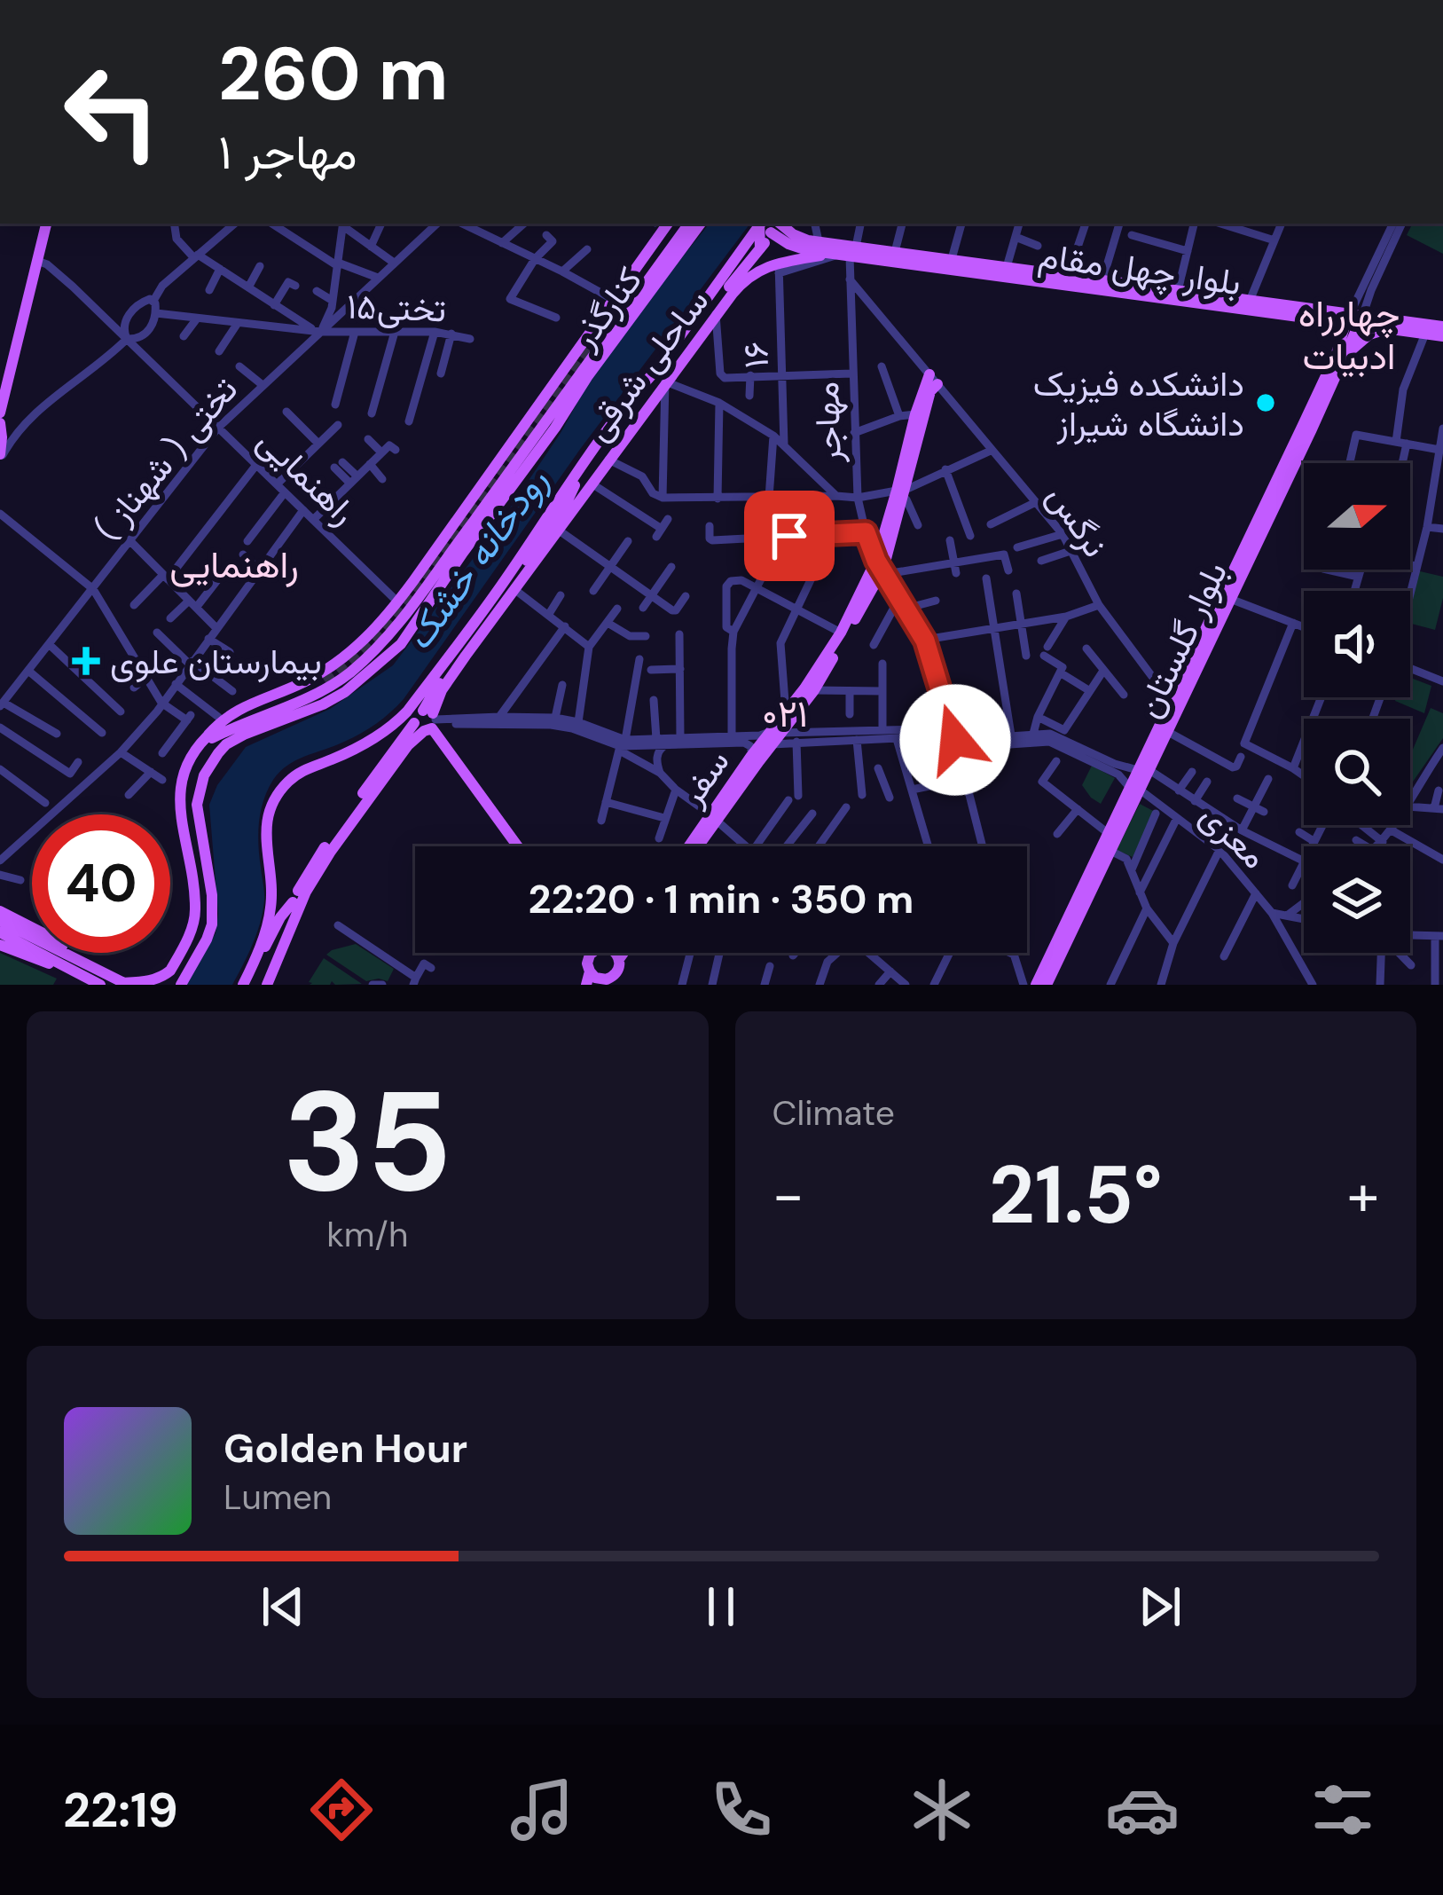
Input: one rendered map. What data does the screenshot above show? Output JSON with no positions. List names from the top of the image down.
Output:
{
  "streets": {
    "main road": [
      "بلوار چهل مقام",
      "کنارگذر",
      "ساحلی شرقی",
      "بلوار گلستان",
      "سفر"
    ],
    "street": [
      "تختی۱۵",
      "۱۶",
      "مهاجر",
      "تختی ( شهناز )",
      "راهنمایی",
      "نرگس",
      "معزی"
    ]
  },
  "crossings": [
    ["بلوار چهل مقام", "ساحلی شرقی"],
    ["بلوار چهل مقام", "مهاجر"],
    ["بلوار چهل مقام", "بلوار گلستان"],
    ["تختی۱۵", "تختی ( شهناز )"],
    ["۱۶", "ساحلی شرقی"],
    ["ساحلی شرقی", "مهاجر"],
    ["مهاجر", "نرگس"],
    ["مهاجر", "سفر"],
    ["تختی ( شهناز )", "راهنمایی"],
    ["نرگس", "بلوار گلستان"],
    ["نرگس", "سفر"],
    ["بلوار گلستان", "معزی"]
  ],
  "districts": ["چهارراه ادبیات", "راهنمایی", "۰۲۱"],
  "water": ["رودخانه خشک"],
  "places": {
    "other": ["دانشکده فیزیک دانشگاه شیراز"],
    "health": ["بیمارستان علوی"]
  },
  "north": "right",
  "page": {
    "turn": ["260 m", "۱ مهاجر"],
    "limit": "40",
    "trip": "22:20 · 1 min · 350 m",
    "tile": [
      ["35", "km/h"],
      "Climate"
    ],
    "heat": ["−", "21.5°", "+"],
    "song": ["Golden Hour", "Lumen"],
    "tabs": "22:19"
  }
}
